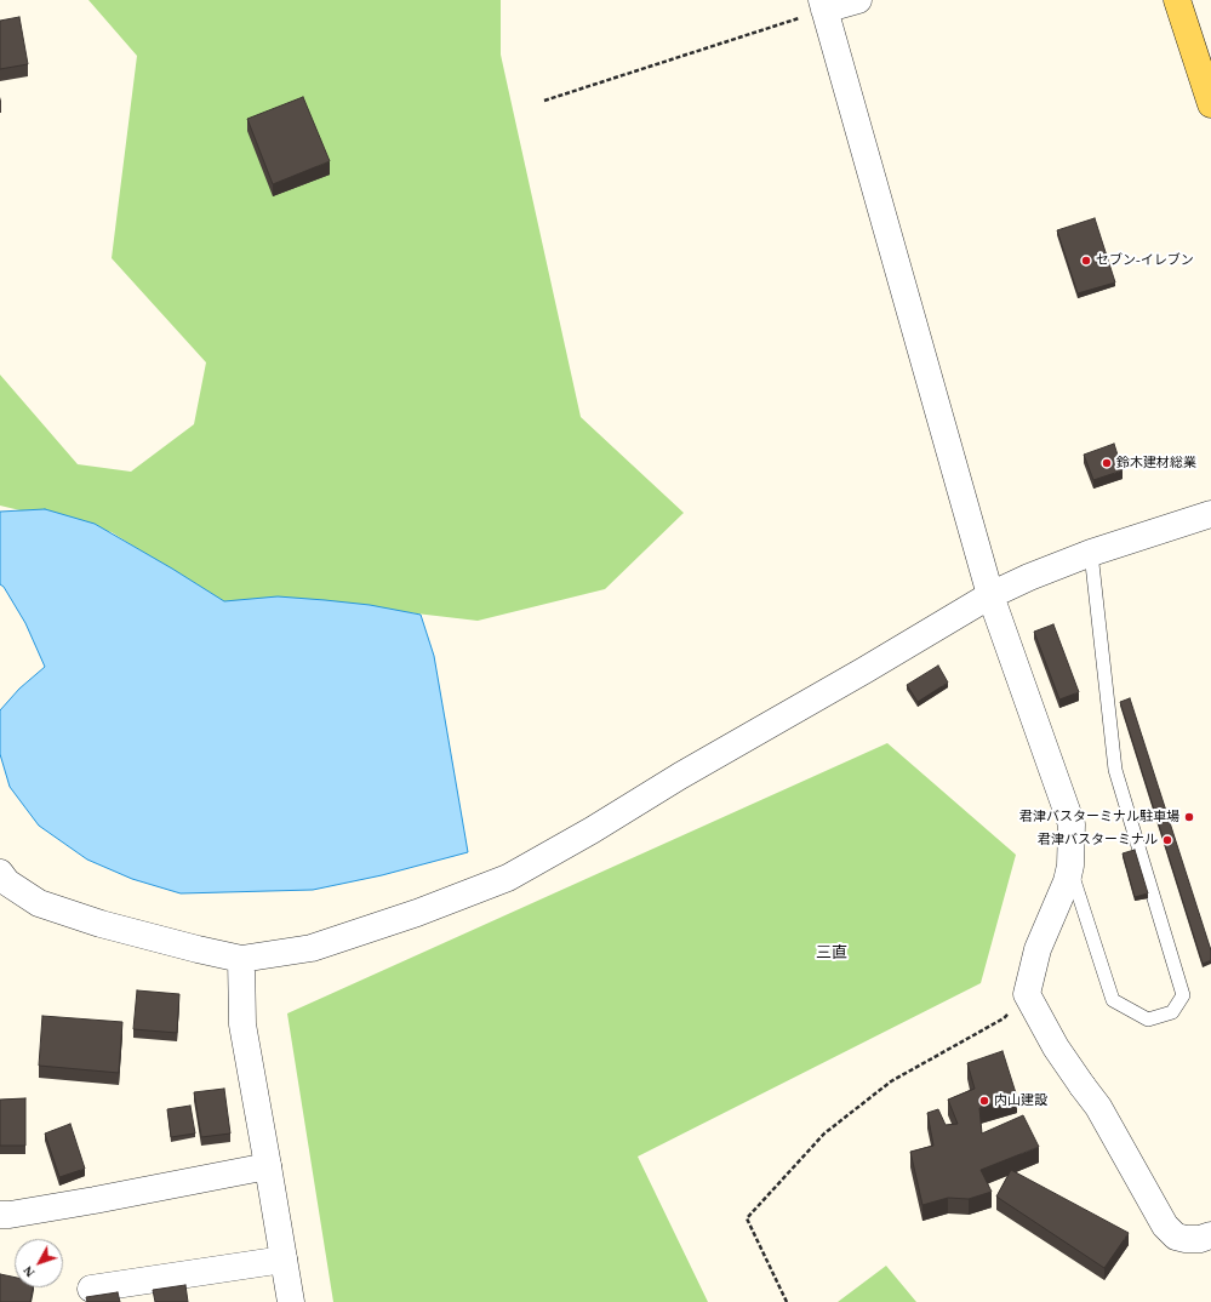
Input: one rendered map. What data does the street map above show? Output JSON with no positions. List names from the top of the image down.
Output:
{
  "districts": ["三直"],
  "places": [
    "セブン-イレブン",
    "鈴木建材総業",
    "君津バスターミナル駐車場",
    "君津バスターミナル",
    "内山建設"
  ],
  "north": "bottom left"
}
